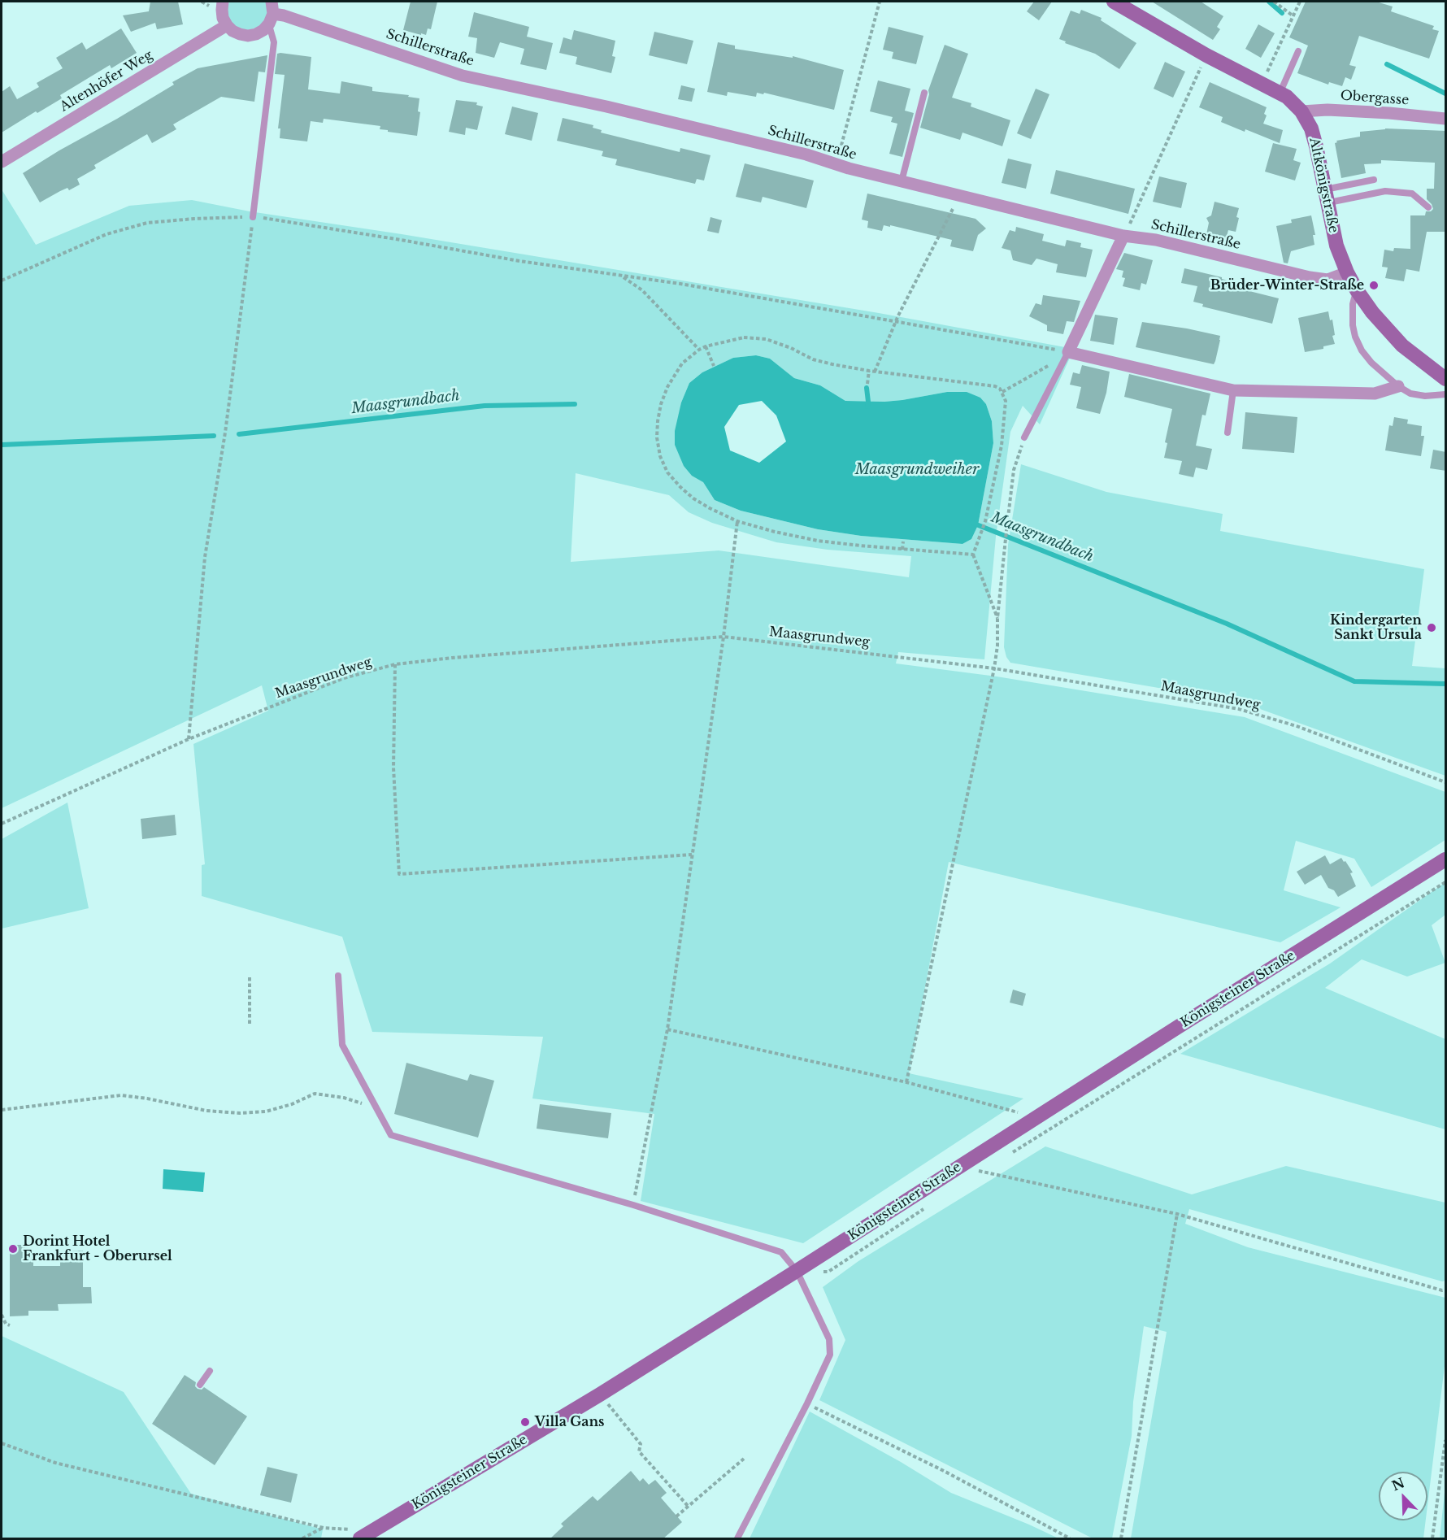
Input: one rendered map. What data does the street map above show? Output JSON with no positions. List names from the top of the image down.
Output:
{
  "streets": {
    "main road": ["Altkönigstraße", "Königsteiner Straße"],
    "street": ["Schillerstraße", "Altenhöfer Weg", "Obergasse"],
    "path": ["Maasgrundweg"]
  },
  "crossings": [
    ["Schillerstraße", "Altkönigstraße"],
    ["Obergasse", "Altkönigstraße"]
  ],
  "water": ["Maasgrundbach", "Maasgrundweiher"],
  "places": [
    "Brüder-Winter-Straße",
    "Kindergarten Sankt Ursula",
    "Dorint Hotel Frankfurt - Oberursel",
    "Villa Gans"
  ],
  "north": "top left"
}
